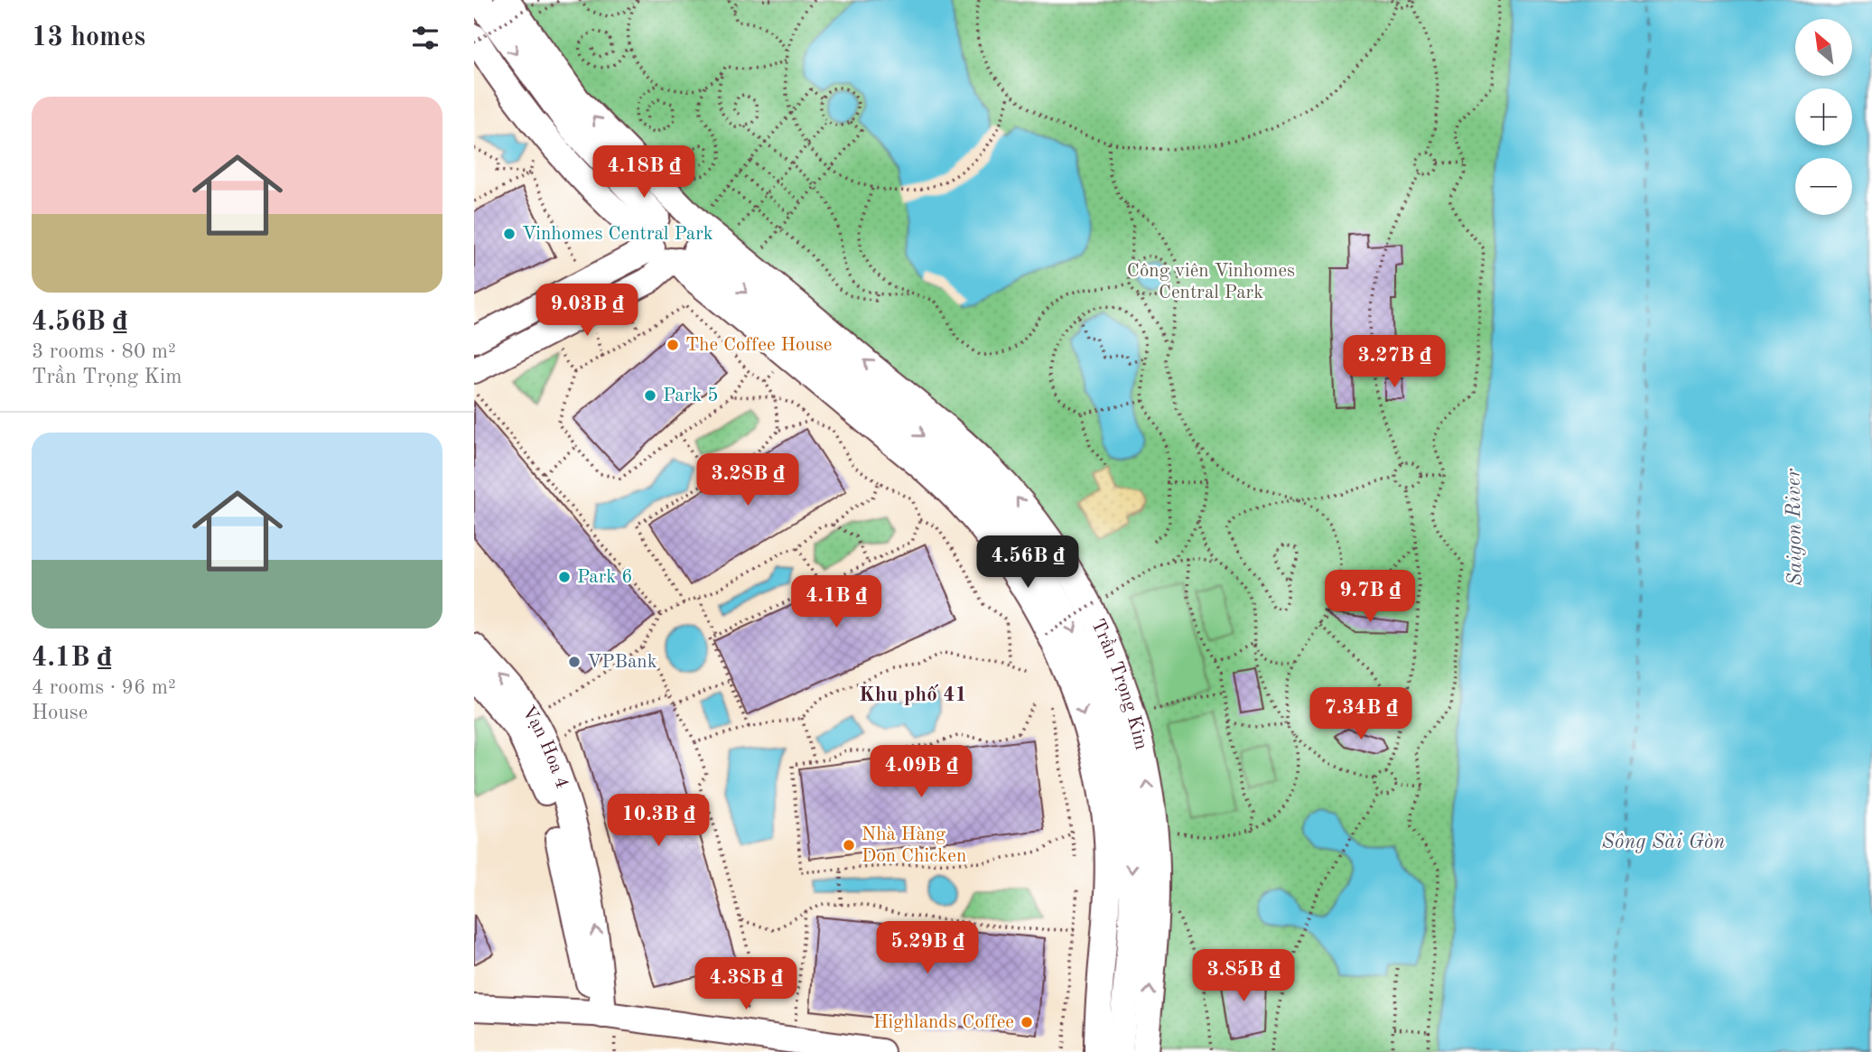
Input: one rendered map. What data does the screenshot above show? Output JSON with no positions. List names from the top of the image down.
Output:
{
  "streets": {
    "street": ["Trần Trọng Kim", "Vạn Hoa 4"]
  },
  "districts": ["Khu phố 41"],
  "water": ["Saigon River", "Sông Sài Gòn"],
  "parks": ["Công viên Vinhomes Central Park"],
  "places": [
    "Vinhomes Central Park",
    "The Coffee House",
    "Park 5",
    "Park 6",
    "VPBank",
    "Nhà Hàng Don Chicken",
    "Highlands Coffee"
  ],
  "north": "top left",
  "page": {
    "heading": "13 homes",
    "map_buttons": ["+", "−"],
    "list": [
      {
        "name": "4.56B ₫",
        "note": "3 rooms · 80 m² · Trần Trọng Kim"
      },
      {
        "name": "4.1B ₫",
        "note": "4 rooms · 96 m² · House"
      }
    ],
    "price": [
      "4.18B ₫",
      "9.03B ₫",
      "3.27B ₫",
      "3.28B ₫",
      "4.56B ₫",
      "9.7B ₫",
      "4.1B ₫",
      "7.34B ₫",
      "4.09B ₫",
      "10.3B ₫",
      "5.29B ₫",
      "3.85B ₫",
      "4.38B ₫"
    ]
  }
}
